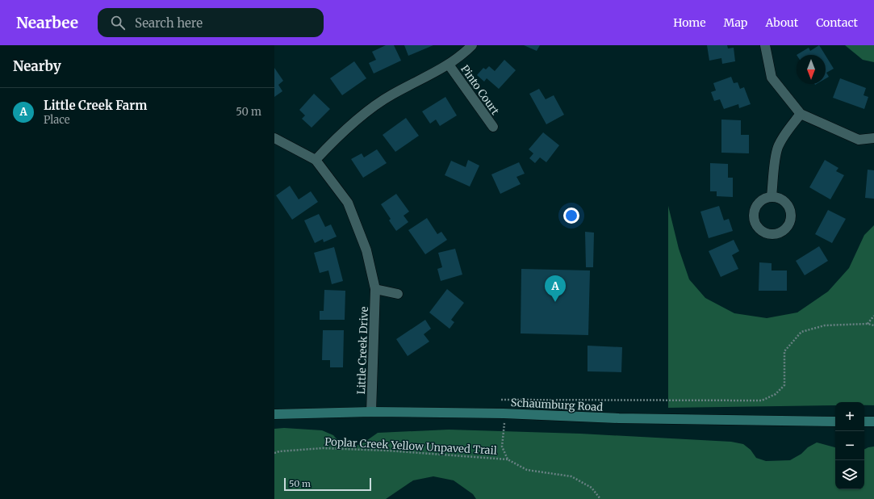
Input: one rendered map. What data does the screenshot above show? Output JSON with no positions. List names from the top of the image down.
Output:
{
  "streets": {
    "main road": ["Schaumburg Road"],
    "street": ["Pinto Court", "Little Creek Drive"],
    "path": ["Poplar Creek Yellow Unpaved Trail"]
  },
  "crossings": [
    ["Little Creek Drive", "Schaumburg Road"],
    ["Schaumburg Road", "Poplar Creek Yellow Unpaved Trail"]
  ],
  "scale_bar": "50 m",
  "north": "bottom",
  "page": {
    "header": "Nearbee",
    "search": "Search here",
    "nav": [
      "Home",
      "Map",
      "About",
      "Contact"
    ],
    "heading": "Nearby",
    "list": [
      {
        "mark": "A",
        "name": "Little Creek Farm",
        "note": "Place",
        "value": "50 m"
      }
    ],
    "pins": "A",
    "map_buttons": ["+", "−"],
    "scale": "50 m"
  }
}
